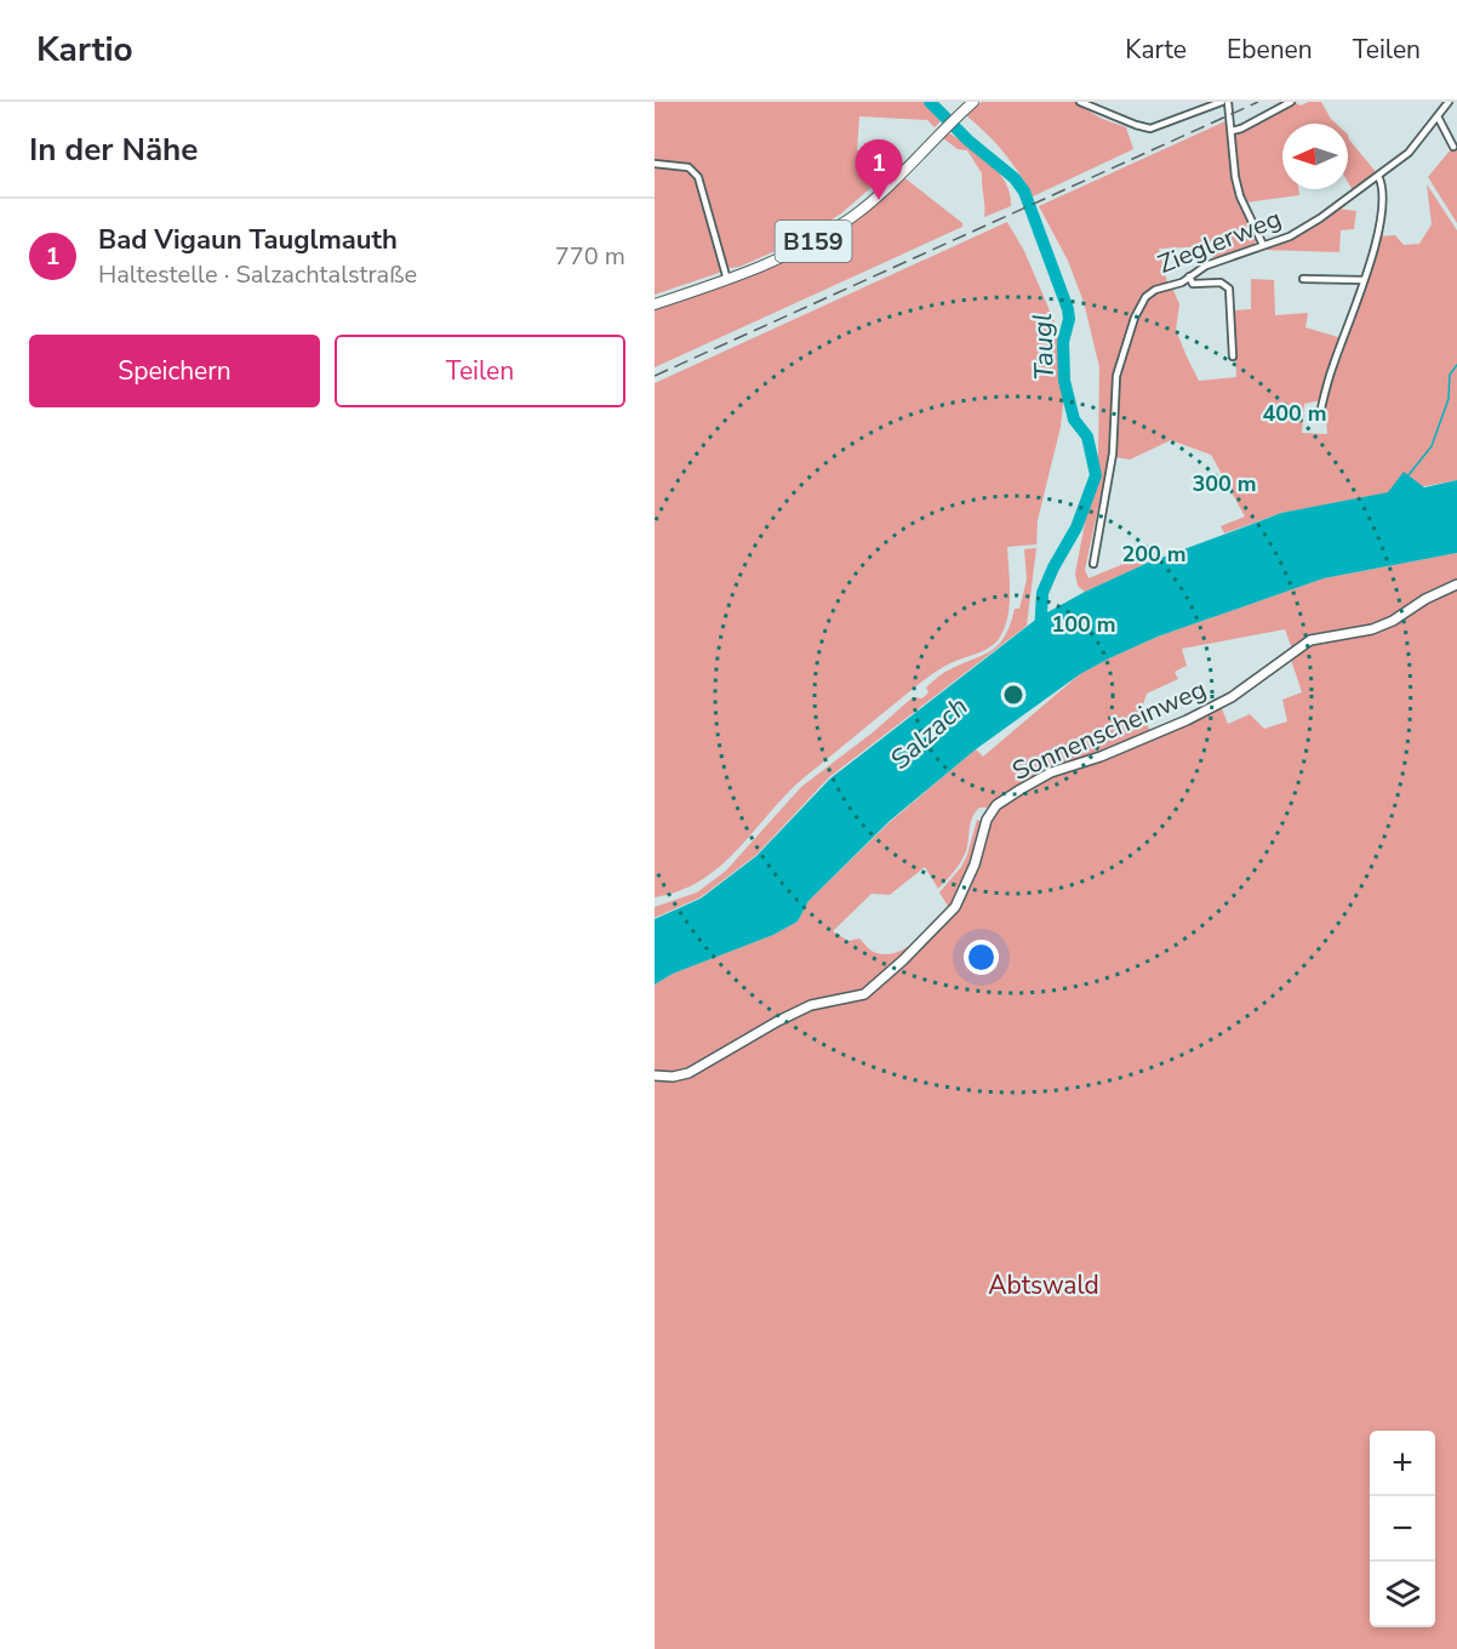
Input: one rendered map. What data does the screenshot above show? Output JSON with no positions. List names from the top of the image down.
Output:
{
  "streets": {
    "main road": ["B159"],
    "street": ["Zieglerweg", "Sonnenscheinweg"]
  },
  "water": ["Taugl", "Salzach"],
  "parks": ["Abtswald"],
  "north": "left",
  "page": {
    "header": "Kartio",
    "nav": ["Karte", "Ebenen", "Teilen"],
    "heading": "In der Nähe",
    "pins": "1",
    "list": [
      {
        "mark": "1",
        "name": "Bad Vigaun Tauglmauth",
        "note": "Haltestelle · Salzachtalstraße",
        "value": "770 m"
      }
    ],
    "buttons": ["Speichern", "Teilen"],
    "map_buttons": ["+", "−"]
  },
  "rings": [
    "400 m",
    "300 m",
    "200 m",
    "100 m"
  ]
}
